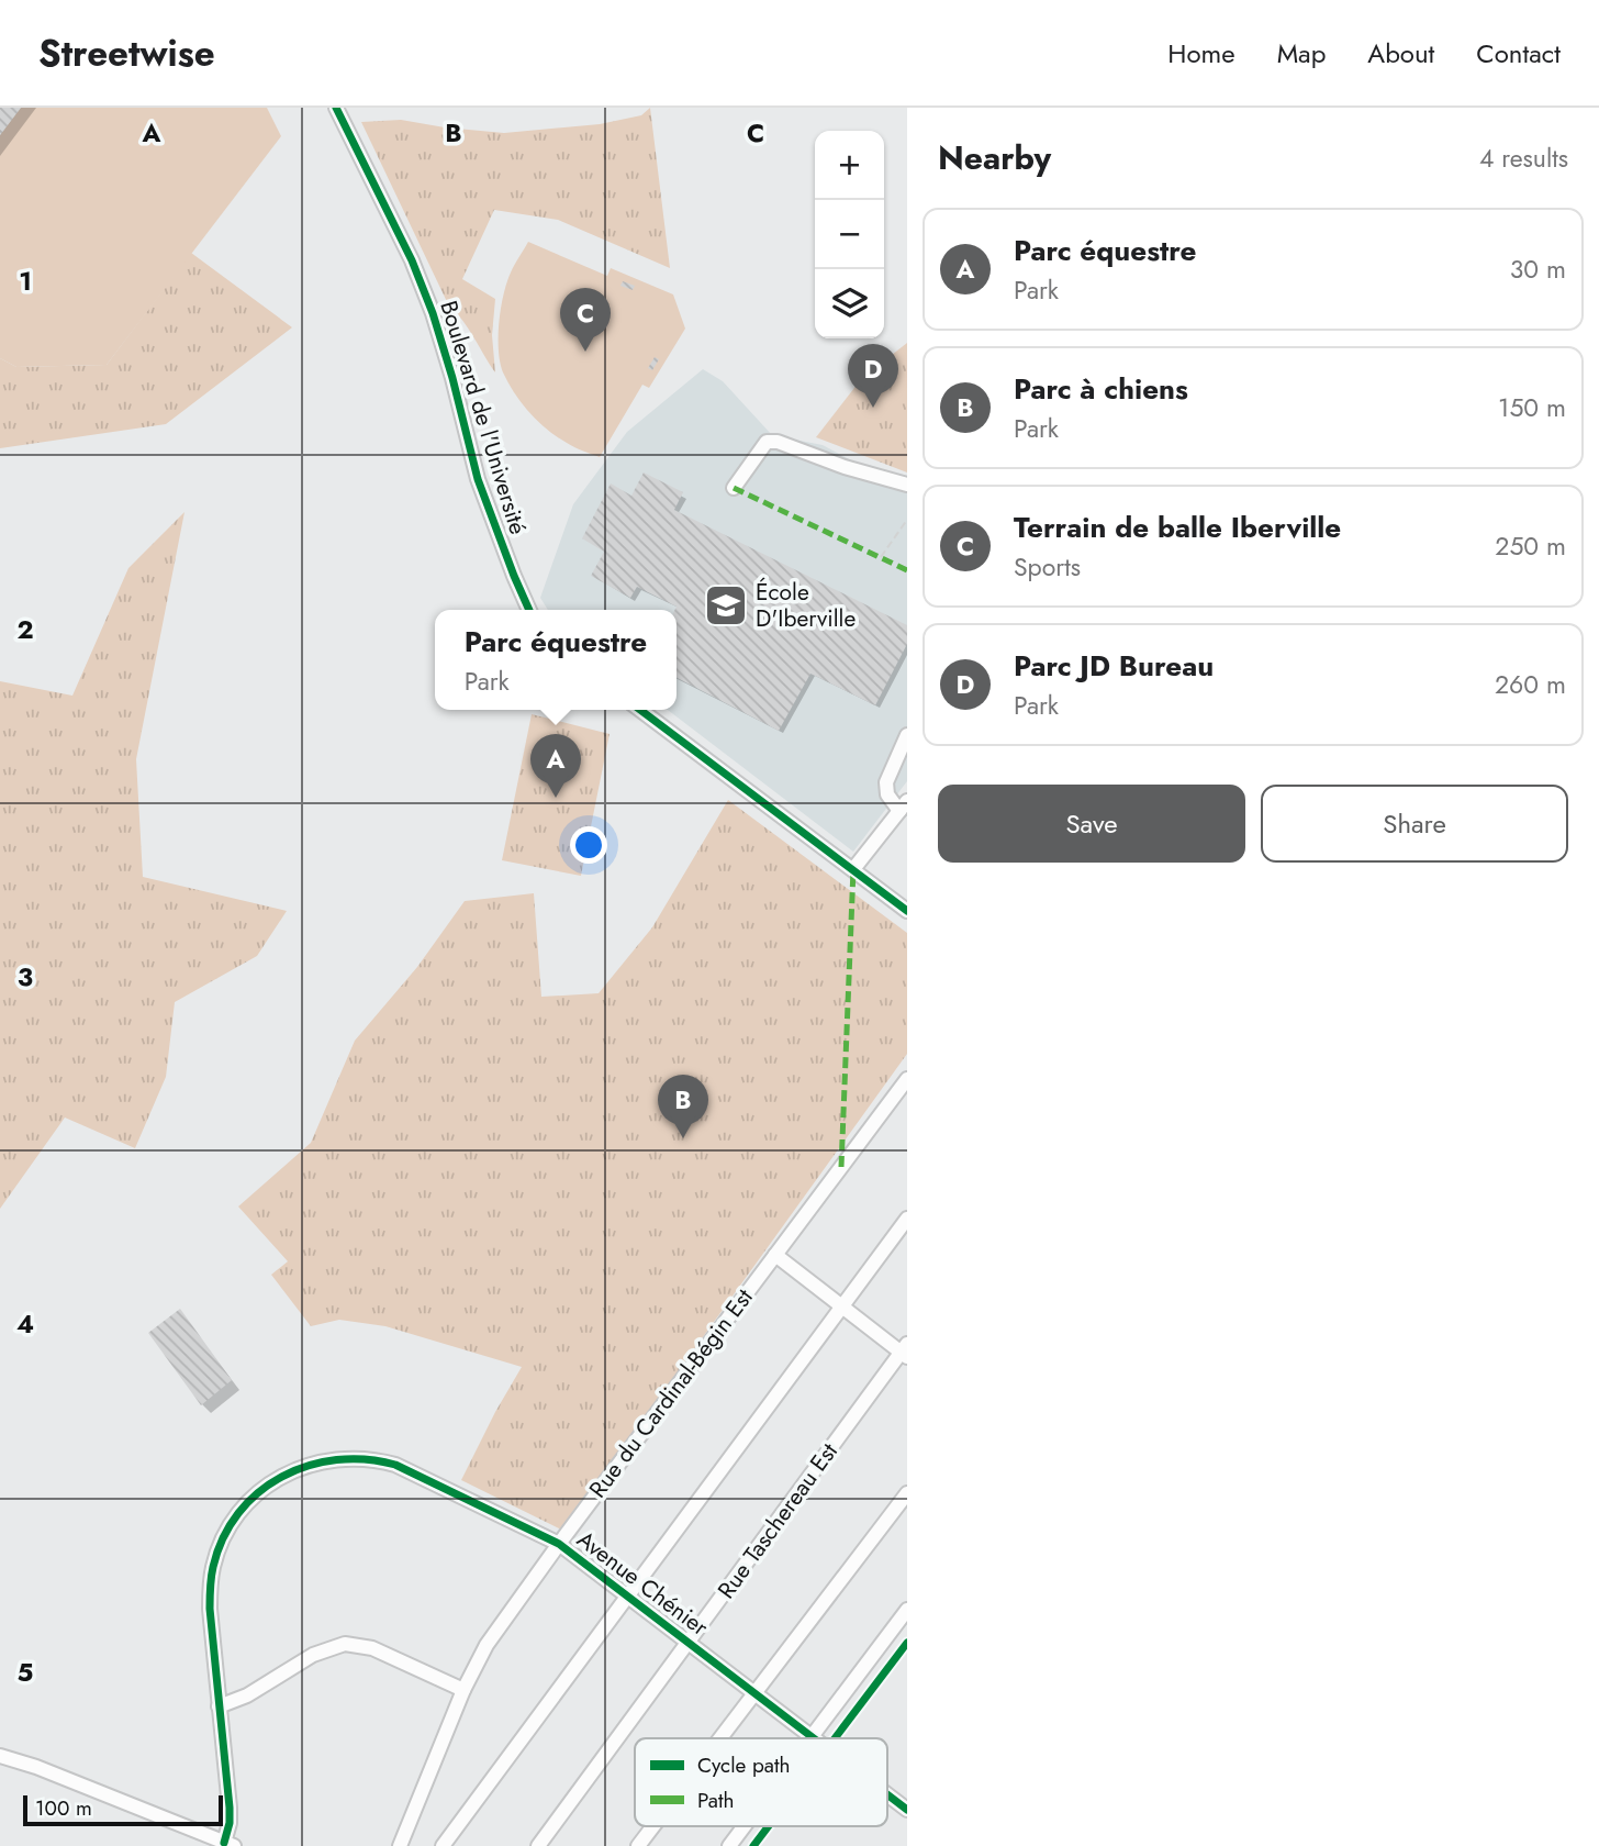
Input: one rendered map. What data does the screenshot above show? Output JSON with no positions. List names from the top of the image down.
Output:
{
  "streets": {
    "street": [
      "Boulevard de l'Université",
      "Rue du Cardinal-Bégin Est",
      "Rue Taschereau Est",
      "Avenue Chénier"
    ]
  },
  "crossings": [
    ["Rue du Cardinal-Bégin Est", "Avenue Chénier"],
    ["Rue Taschereau Est", "Avenue Chénier"]
  ],
  "places": {
    "school or university": ["École D'Iberville"]
  },
  "legend": ["Cycle path", "Path"],
  "scale_bar": "100 m",
  "page": {
    "header": "Streetwise",
    "nav": [
      "Home",
      "Map",
      "About",
      "Contact"
    ],
    "heading": ["Nearby", "4 results"],
    "map_buttons": ["+", "−"],
    "list": [
      {
        "mark": "A",
        "name": "Parc équestre",
        "note": "Park",
        "value": "30 m"
      },
      {
        "mark": "B",
        "name": "Parc à chiens",
        "note": "Park",
        "value": "150 m"
      },
      {
        "mark": "C",
        "name": "Terrain de balle Iberville",
        "note": "Sports",
        "value": "250 m"
      },
      {
        "mark": "D",
        "name": "Parc JD Bureau",
        "note": "Park",
        "value": "260 m"
      }
    ],
    "pins": [
      "C",
      "D",
      "A",
      "B"
    ],
    "popup": ["Parc équestre", "Park"],
    "buttons": ["Save", "Share"],
    "scale": "100 m"
  },
  "grid": {
    "columns": ["A", "B", "C"],
    "rows": [
      "1",
      "2",
      "3",
      "4",
      "5"
    ]
  }
}
